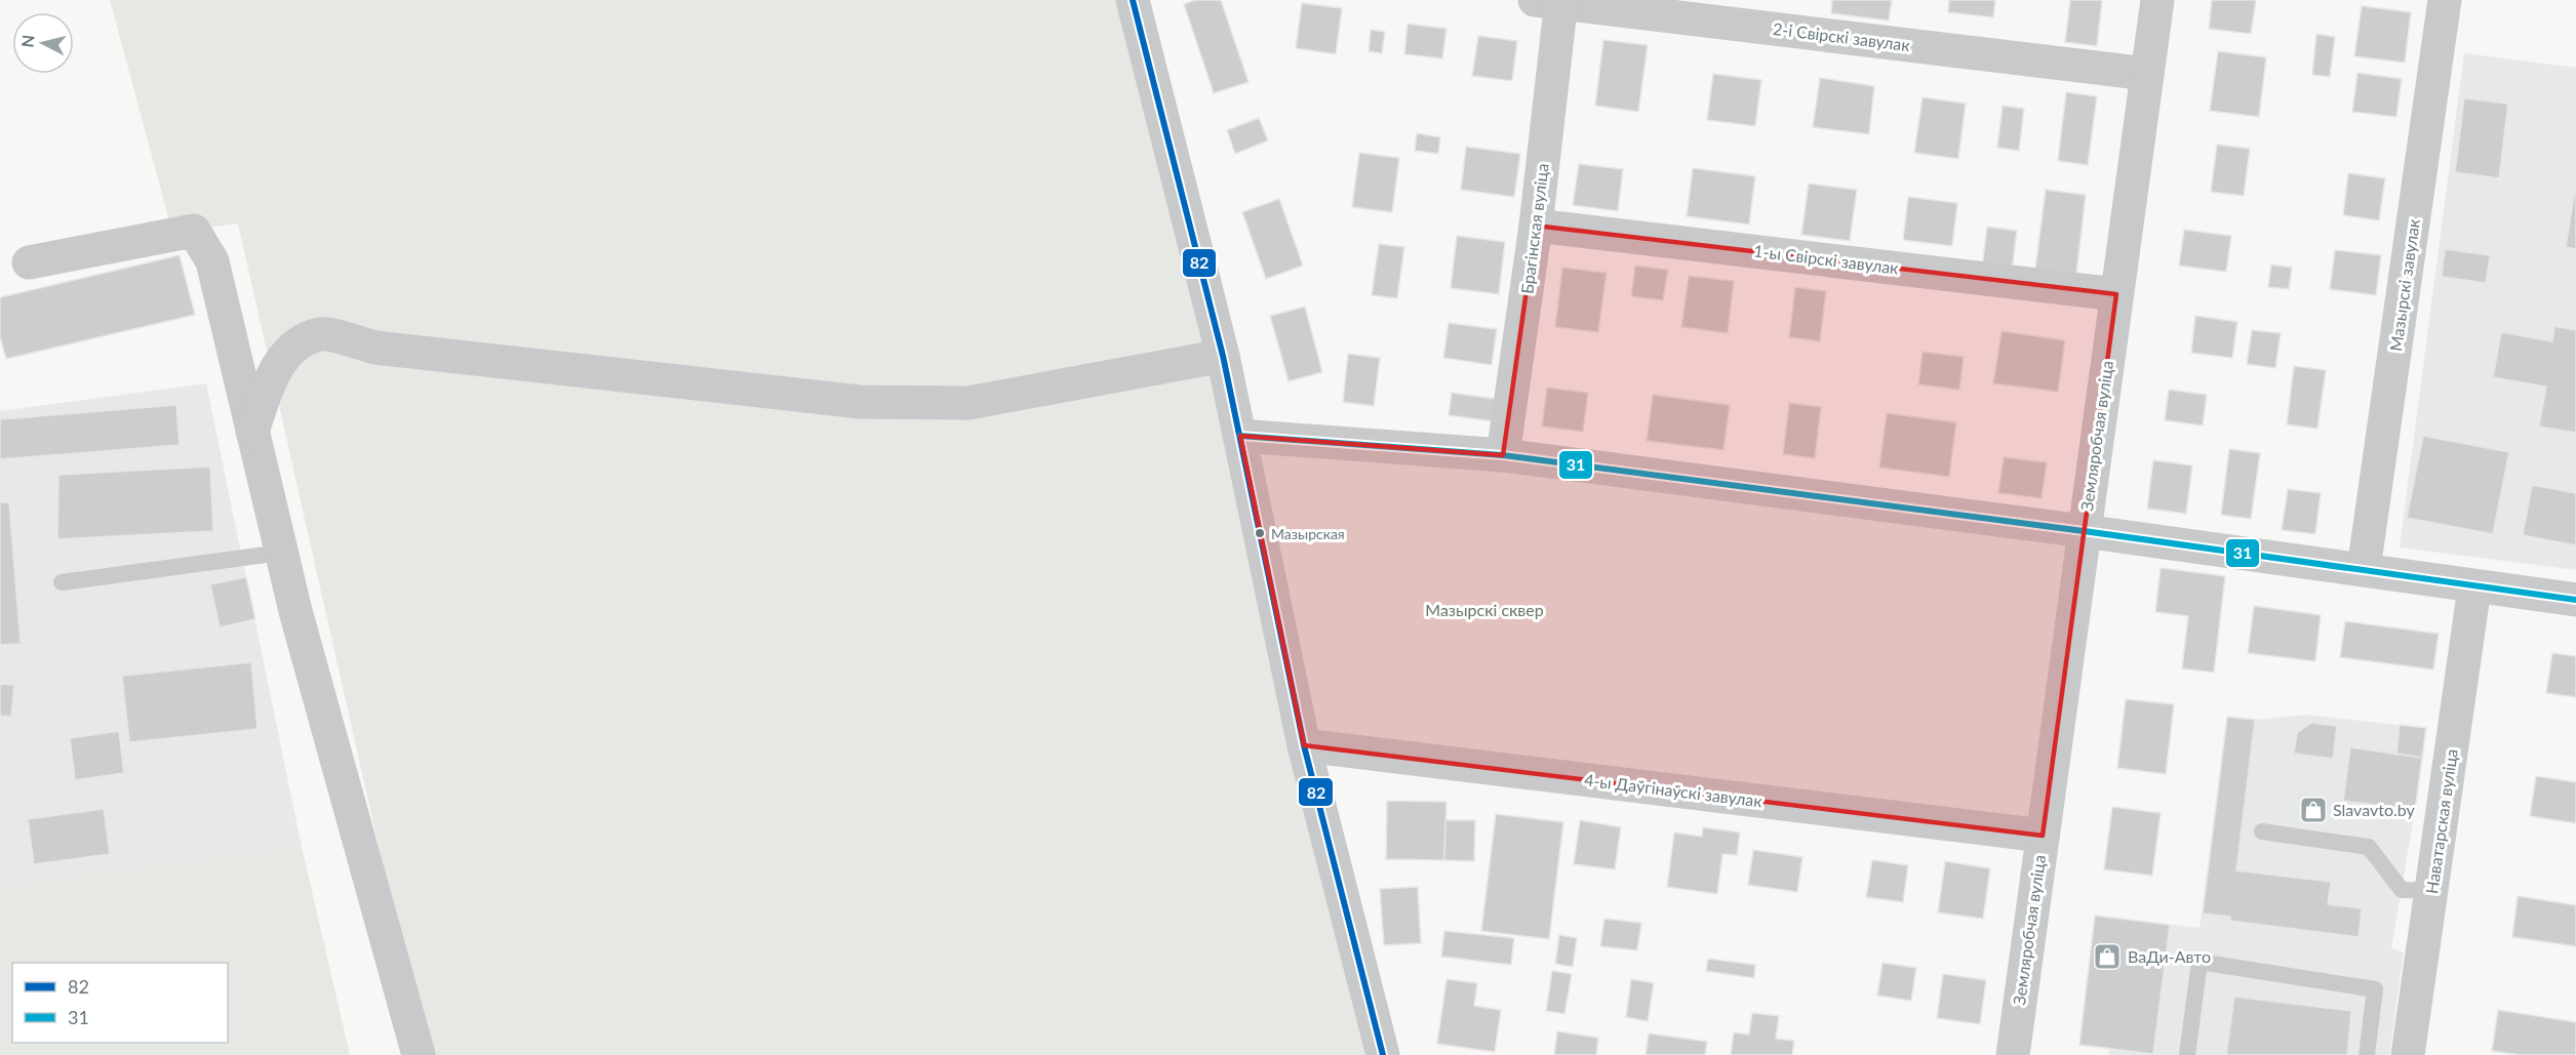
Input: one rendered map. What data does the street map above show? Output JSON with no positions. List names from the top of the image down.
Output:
{
  "streets": {
    "street": [
      "2-і Свірскі завулак",
      "Брагінская вуліца",
      "1-ы Свірскі завулак",
      "Мазырскі завулак",
      "Земляробчая вуліца",
      "4-ы Даўгінаўскі завулак",
      "Наватарская вуліца"
    ]
  },
  "crossings": [
    ["2-і Свірскі завулак", "Брагінская вуліца"],
    ["2-і Свірскі завулак", "Земляробчая вуліца"],
    ["Брагінская вуліца", "1-ы Свірскі завулак"],
    ["1-ы Свірскі завулак", "Земляробчая вуліца"],
    ["Земляробчая вуліца", "4-ы Даўгінаўскі завулак"]
  ],
  "parks": ["Мазырскі сквер"],
  "places": {
    "other": ["Мазырская"],
    "shop": ["Slavavto.by", "ВаДи-Авто"]
  },
  "lines": ["transit line 82", "transit line 31"],
  "legend": ["82", "31"],
  "north": "left"
}
